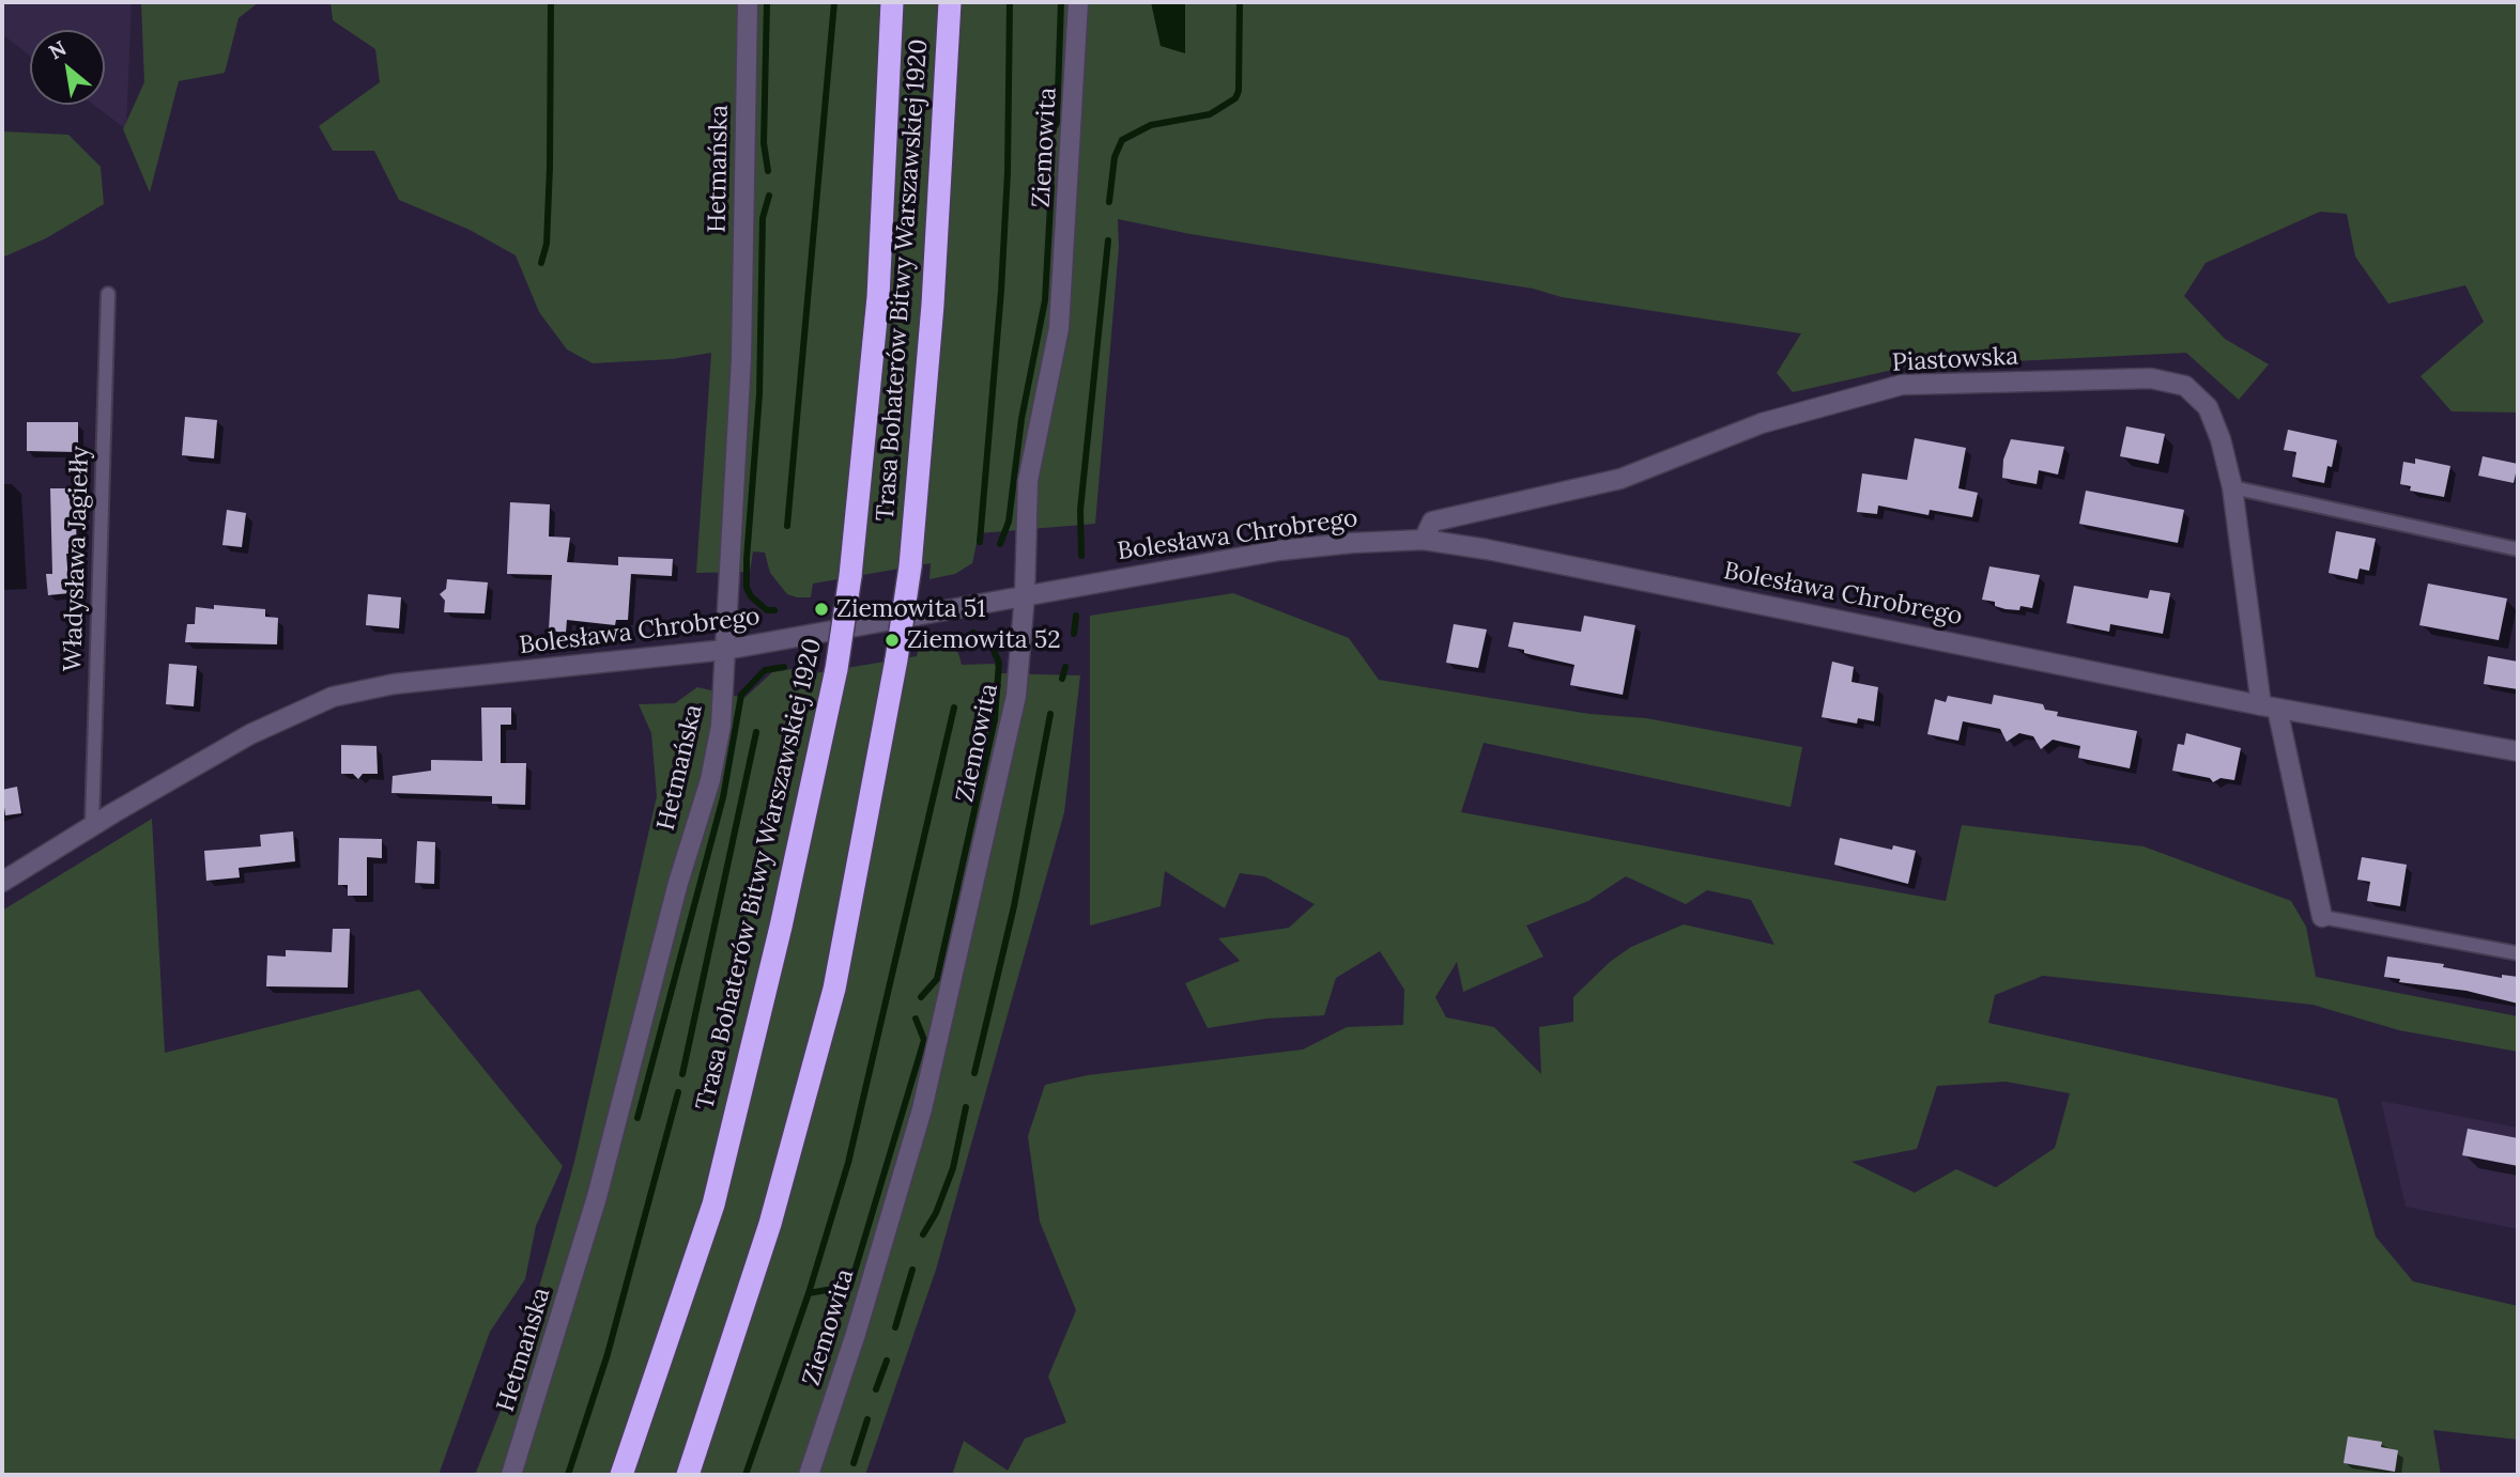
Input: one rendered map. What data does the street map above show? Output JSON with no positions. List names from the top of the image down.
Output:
{
  "streets": {
    "highway": ["Trasa Bohaterów Bitwy Warszawskiej 1920"],
    "street": [
      "Ziemowita",
      "Hetmańska",
      "Piastowska",
      "Bolesława Chrobrego"
    ],
    "lane": ["Władysława Jagiełły"]
  },
  "crossings": [
    ["Ziemowita", "Bolesława Chrobrego"],
    ["Hetmańska", "Bolesława Chrobrego"],
    ["Piastowska", "Bolesława Chrobrego"],
    ["Bolesława Chrobrego", "Władysława Jagiełły"]
  ],
  "places": ["Ziemowita 51", "Ziemowita 52"],
  "north": "top left"
}
